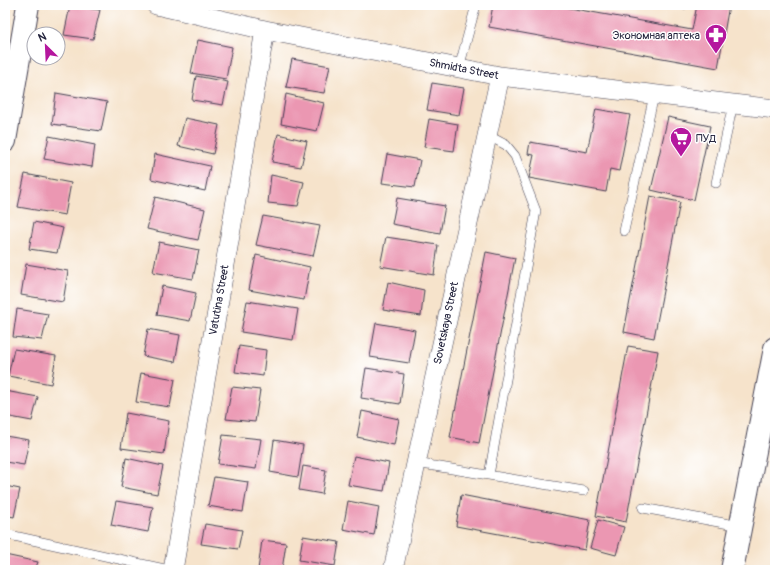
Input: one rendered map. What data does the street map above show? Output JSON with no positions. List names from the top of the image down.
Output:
{
  "streets": {
    "street": ["Shmidta Street", "Vatutina Street", "Sovetskaya Street"]
  },
  "crossings": [
    ["Shmidta Street", "Vatutina Street"],
    ["Shmidta Street", "Sovetskaya Street"]
  ],
  "places": {
    "pharmacy": ["Экономная аптека"],
    "supermarket": ["ПУД"]
  },
  "north": "top left"
}
